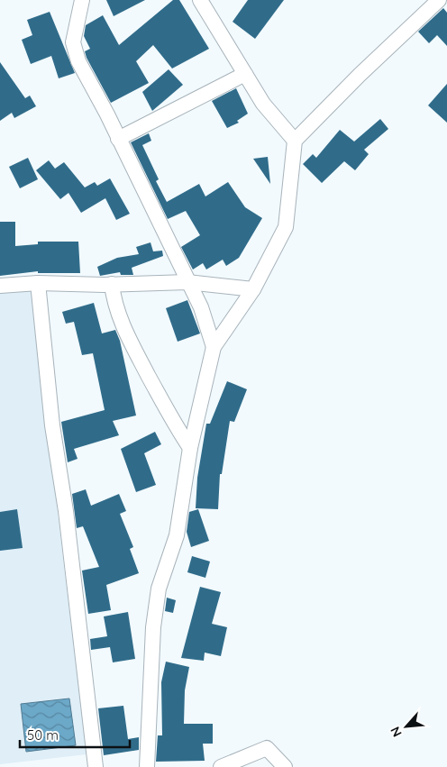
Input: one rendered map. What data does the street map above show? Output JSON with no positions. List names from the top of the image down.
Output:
{
  "scale_bar": "50 m",
  "north": "bottom left"
}
